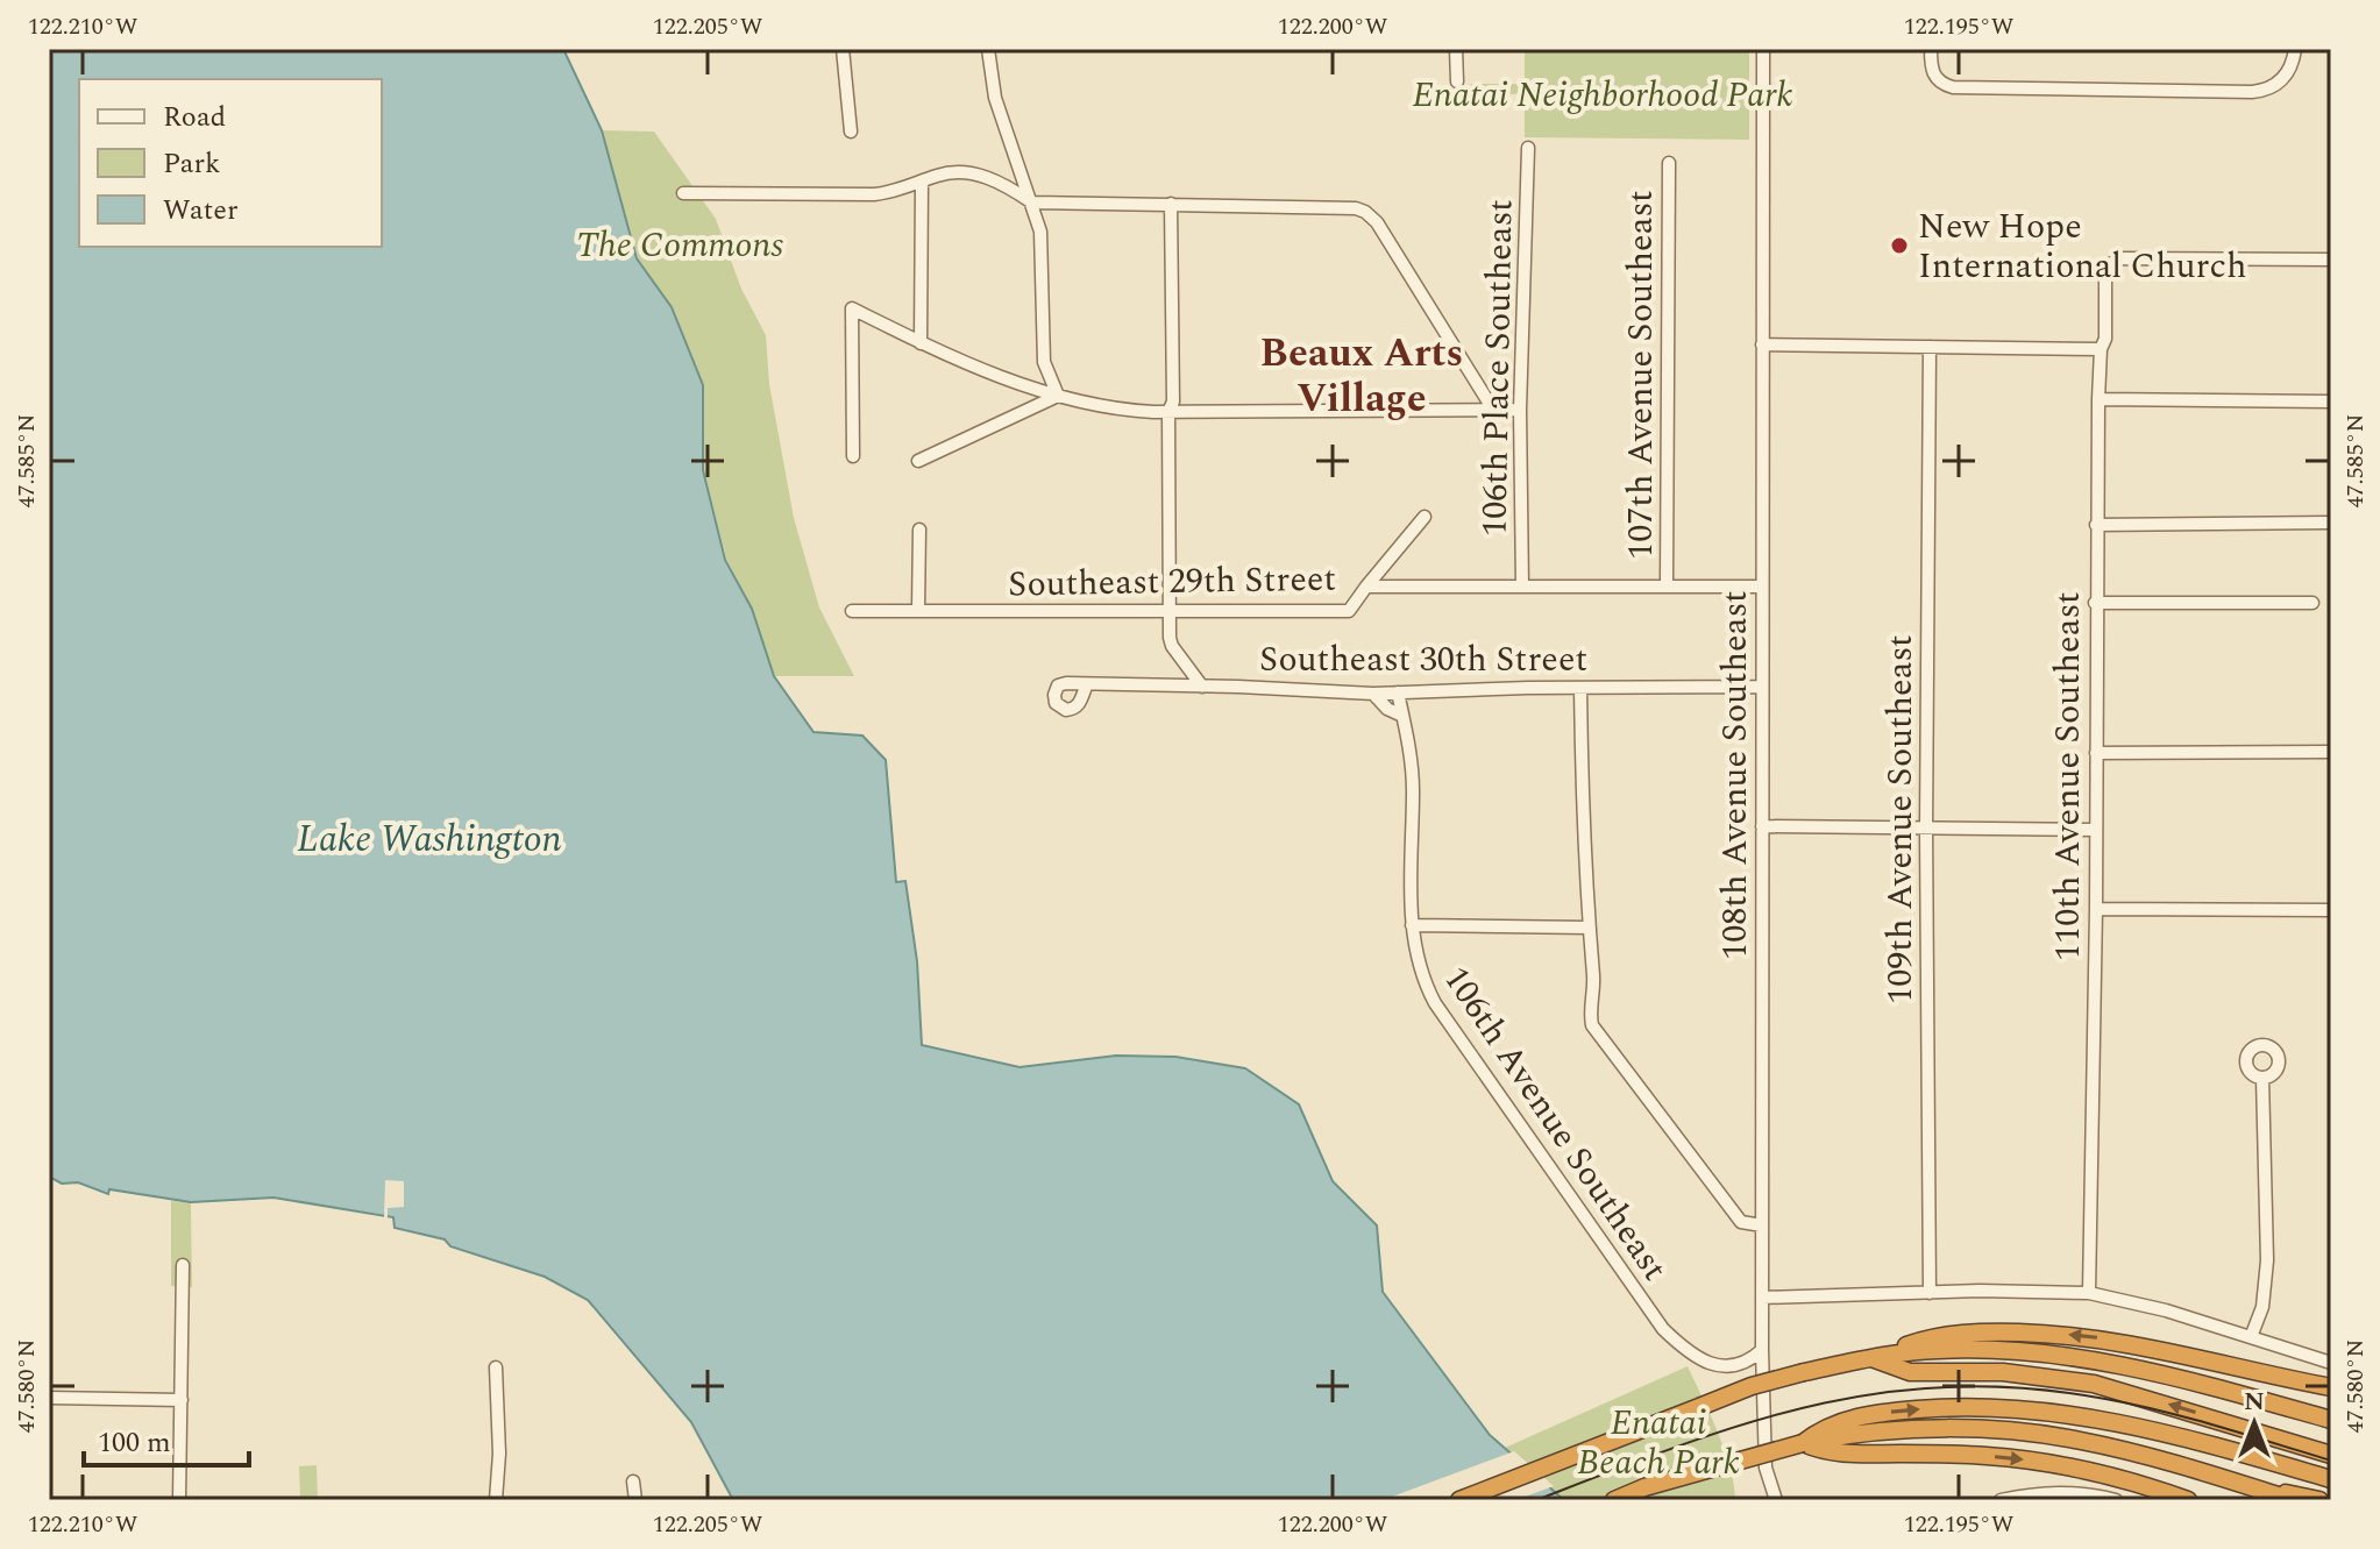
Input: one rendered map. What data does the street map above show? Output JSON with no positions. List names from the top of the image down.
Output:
{
  "streets": {
    "street": [
      "106th Place Southeast",
      "107th Avenue Southeast",
      "Southeast 29th Street",
      "Southeast 30th Street",
      "108th Avenue Southeast",
      "110th Avenue Southeast",
      "109th Avenue Southeast",
      "106th Avenue Southeast"
    ]
  },
  "crossings": [
    ["106th Place Southeast", "Southeast 29th Street"],
    ["107th Avenue Southeast", "Southeast 29th Street"],
    ["Southeast 29th Street", "108th Avenue Southeast"],
    ["Southeast 30th Street", "108th Avenue Southeast"],
    ["Southeast 30th Street", "106th Avenue Southeast"],
    ["108th Avenue Southeast", "106th Avenue Southeast"]
  ],
  "districts": ["Beaux Arts Village"],
  "water": ["Lake Washington"],
  "parks": ["Enatai Neighborhood Park", "The Commons", "Enatai Beach Park"],
  "places": ["New Hope International Church"],
  "legend": ["Road", "Park", "Water"],
  "scale_bar": "100 m",
  "north": "top",
  "coordinates": [
    "122.210°W",
    "122.205°W",
    "122.200°W",
    "122.195°W",
    "47.585°N",
    "47.580°N"
  ]
}
